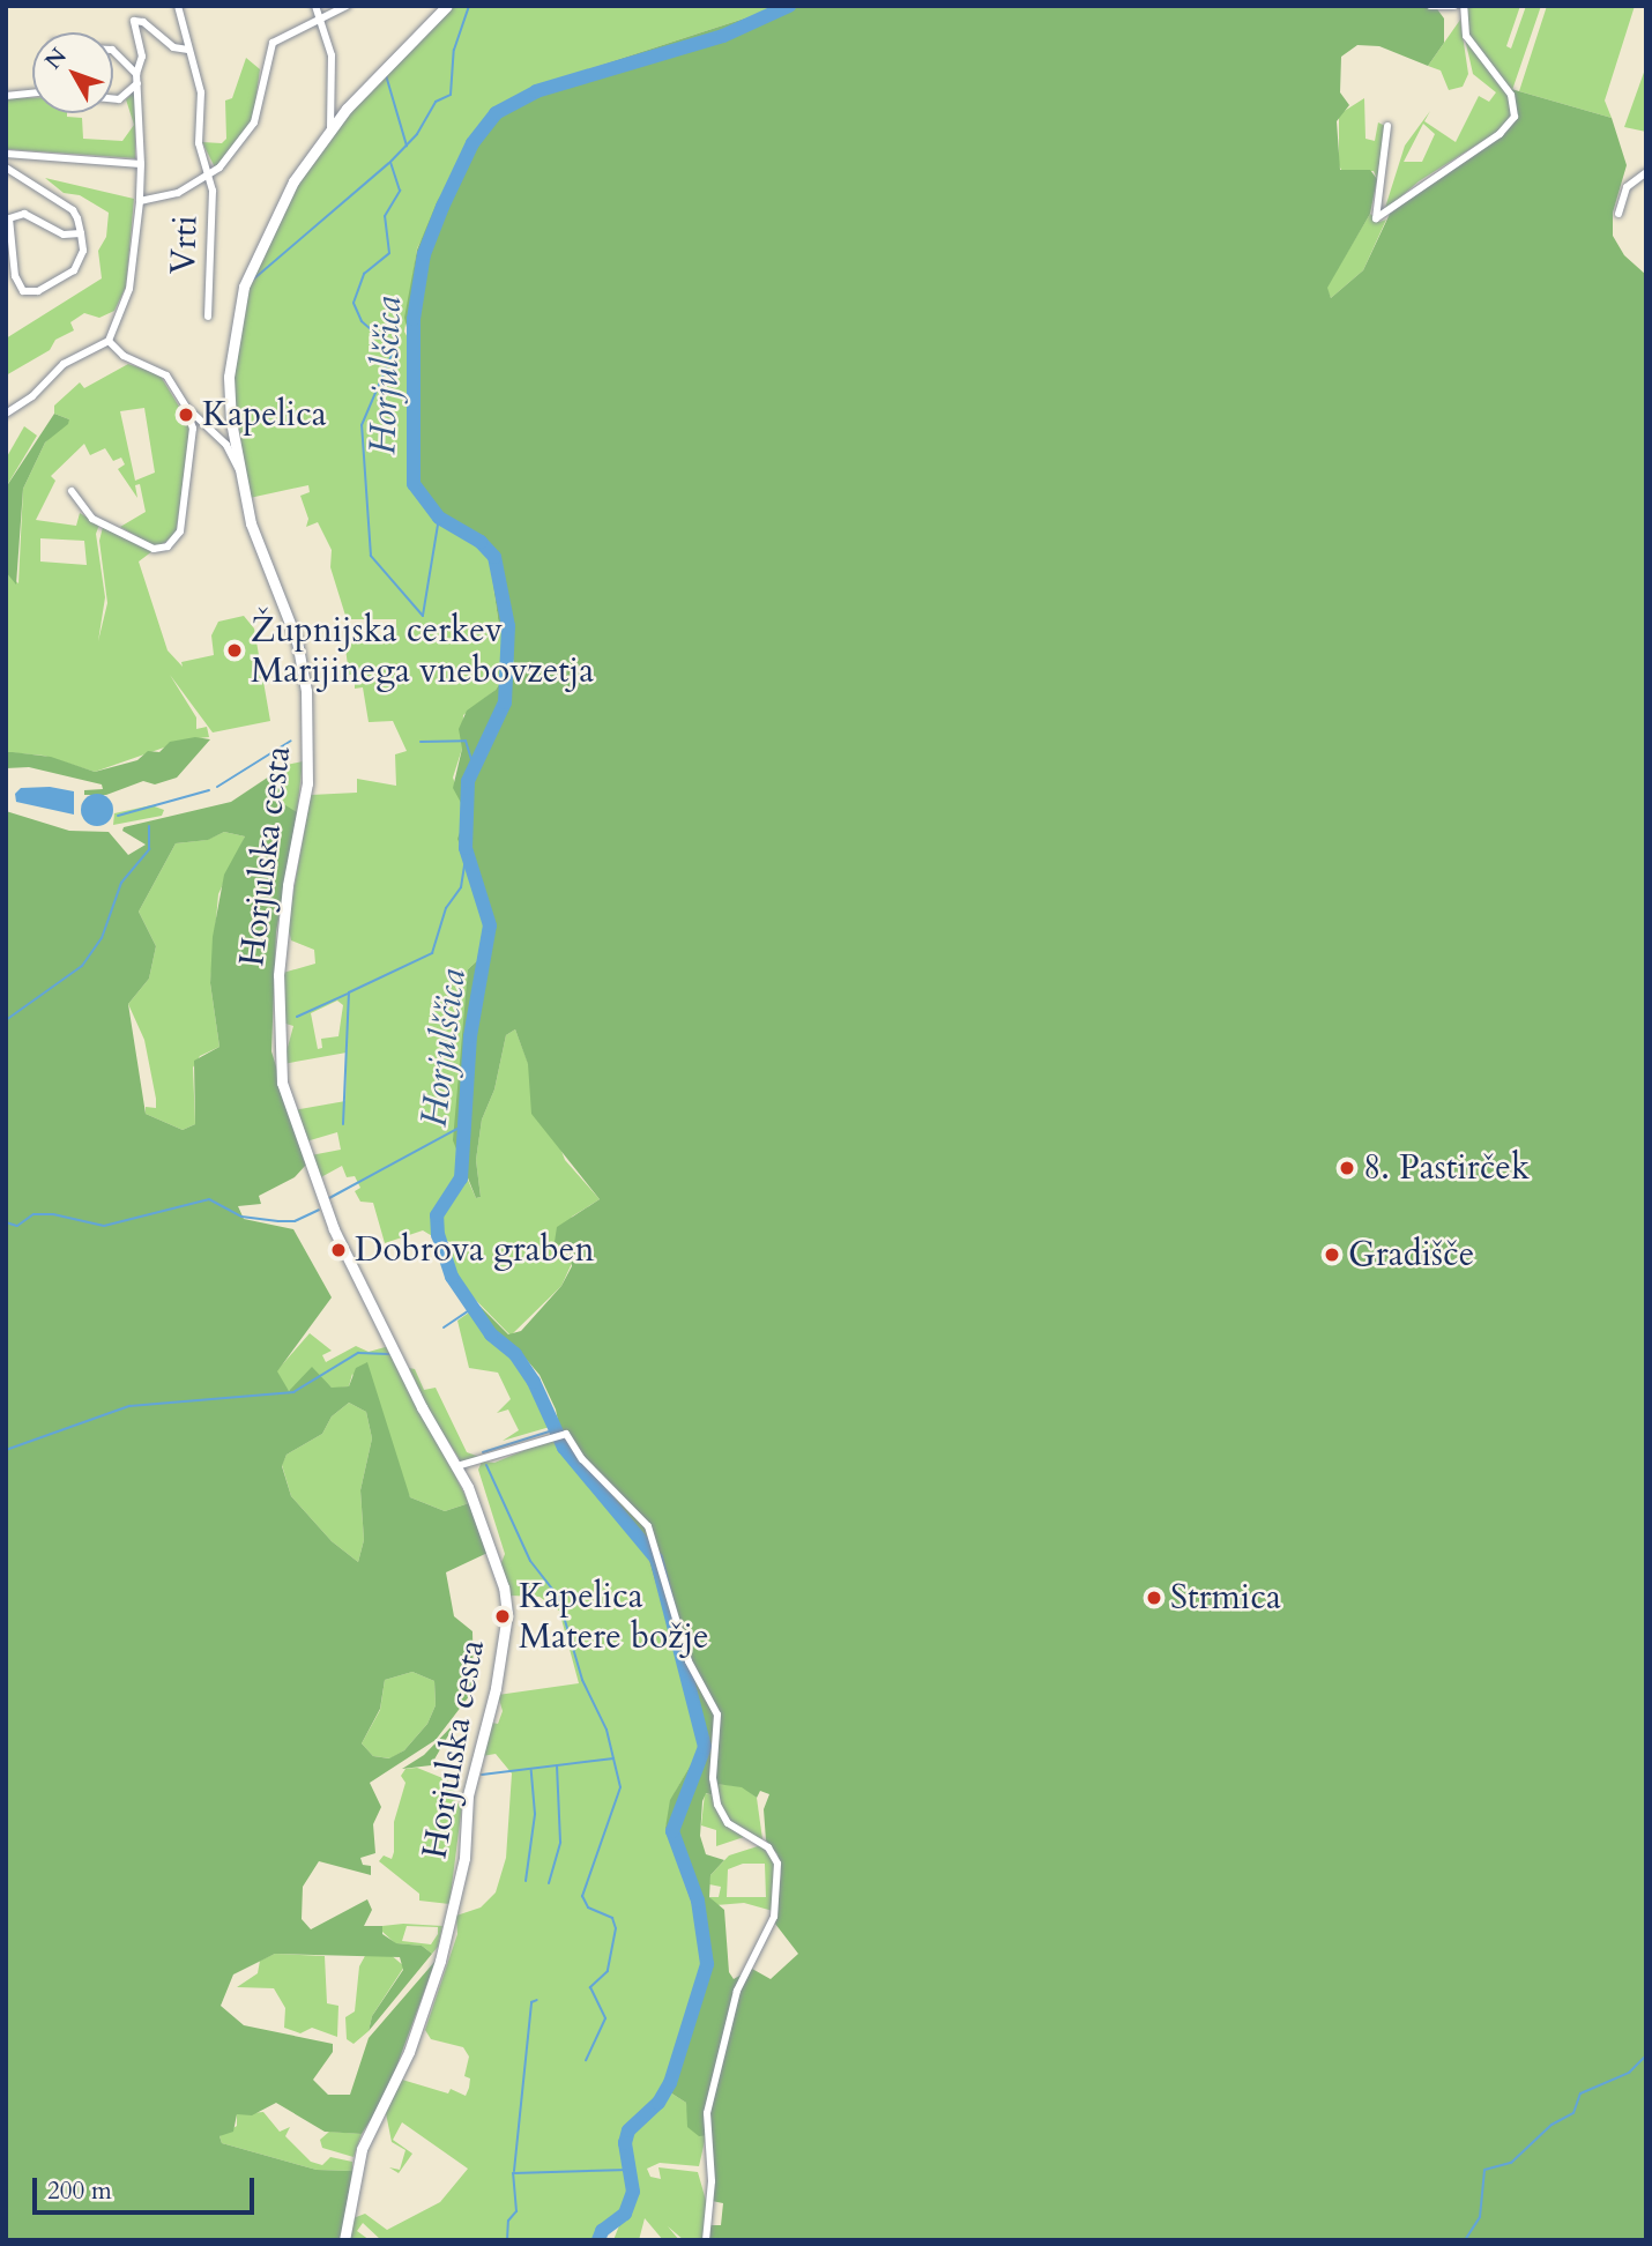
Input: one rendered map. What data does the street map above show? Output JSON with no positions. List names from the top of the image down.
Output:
{
  "streets": {
    "street": ["Vrti", "Horjulska cesta"]
  },
  "water": ["Horjulščica"],
  "places": [
    "Kapelica",
    "Župnijska cerkev Marijinega vnebovzetja",
    "8. Pastirček",
    "Dobrova graben",
    "Gradišče",
    "Strmica",
    "Kapelica Matere božje"
  ],
  "scale_bar": "200 m",
  "north": "top left"
}
